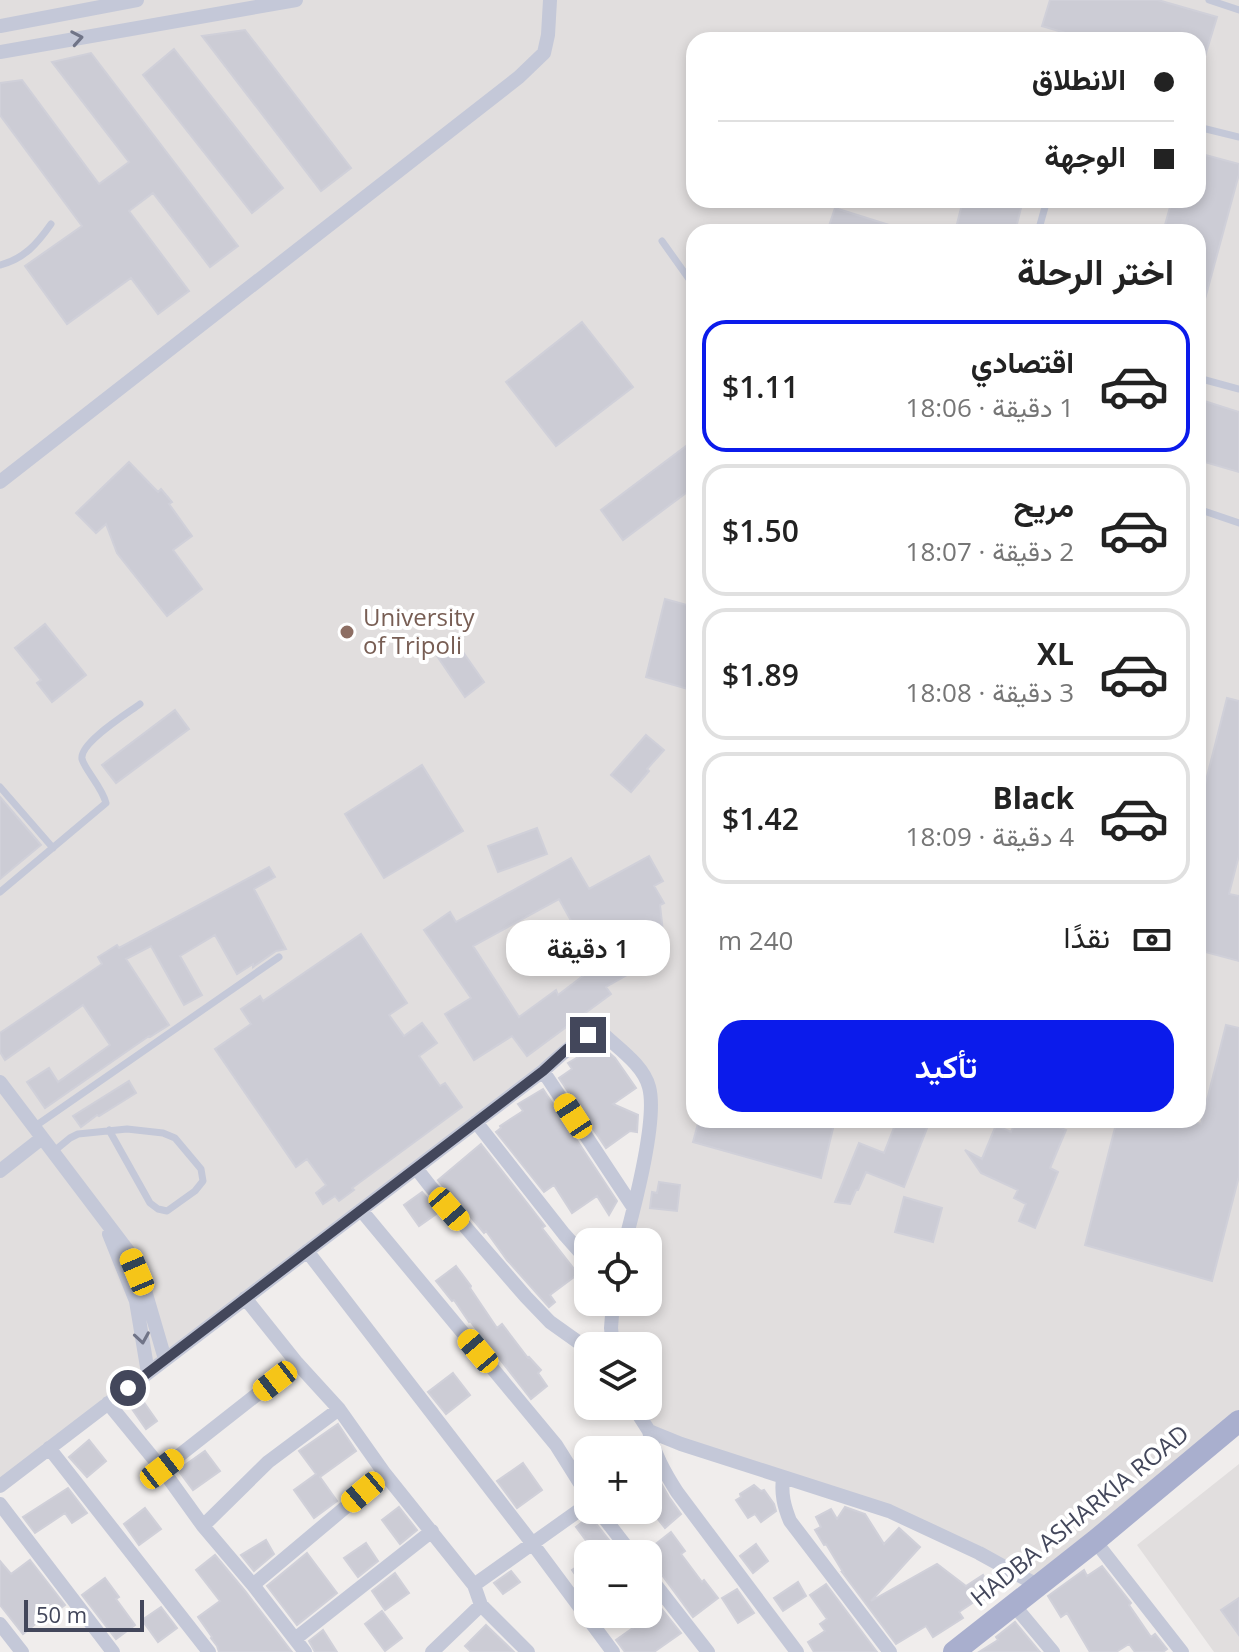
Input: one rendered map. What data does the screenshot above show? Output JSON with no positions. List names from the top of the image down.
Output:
{
  "streets": {
    "main road": ["HADBA ASHARKIA ROAD"]
  },
  "places": ["University of Tripoli"],
  "scale_bar": "50 m",
  "page": {
    "banner": ["الانطلاق", "الوجهة"],
    "heading": "اختر الرحلة",
    "list": [
      {
        "name": "اقتصادي",
        "note": "1 دقيقة · 18:06",
        "value": "$1.11"
      },
      {
        "name": "مريح",
        "note": "2 دقيقة · 18:07",
        "value": "$1.50"
      },
      {
        "name": "XL",
        "note": "3 دقيقة · 18:08",
        "value": "$1.89"
      },
      {
        "name": "Black",
        "note": "4 دقيقة · 18:09",
        "value": "$1.42"
      }
    ],
    "pay": ["نقدًا", "240 m"],
    "bubble": "1 دقيقة",
    "buttons": "تأكيد",
    "map_buttons": ["+", "−"],
    "scale": "50 m"
  }
}
